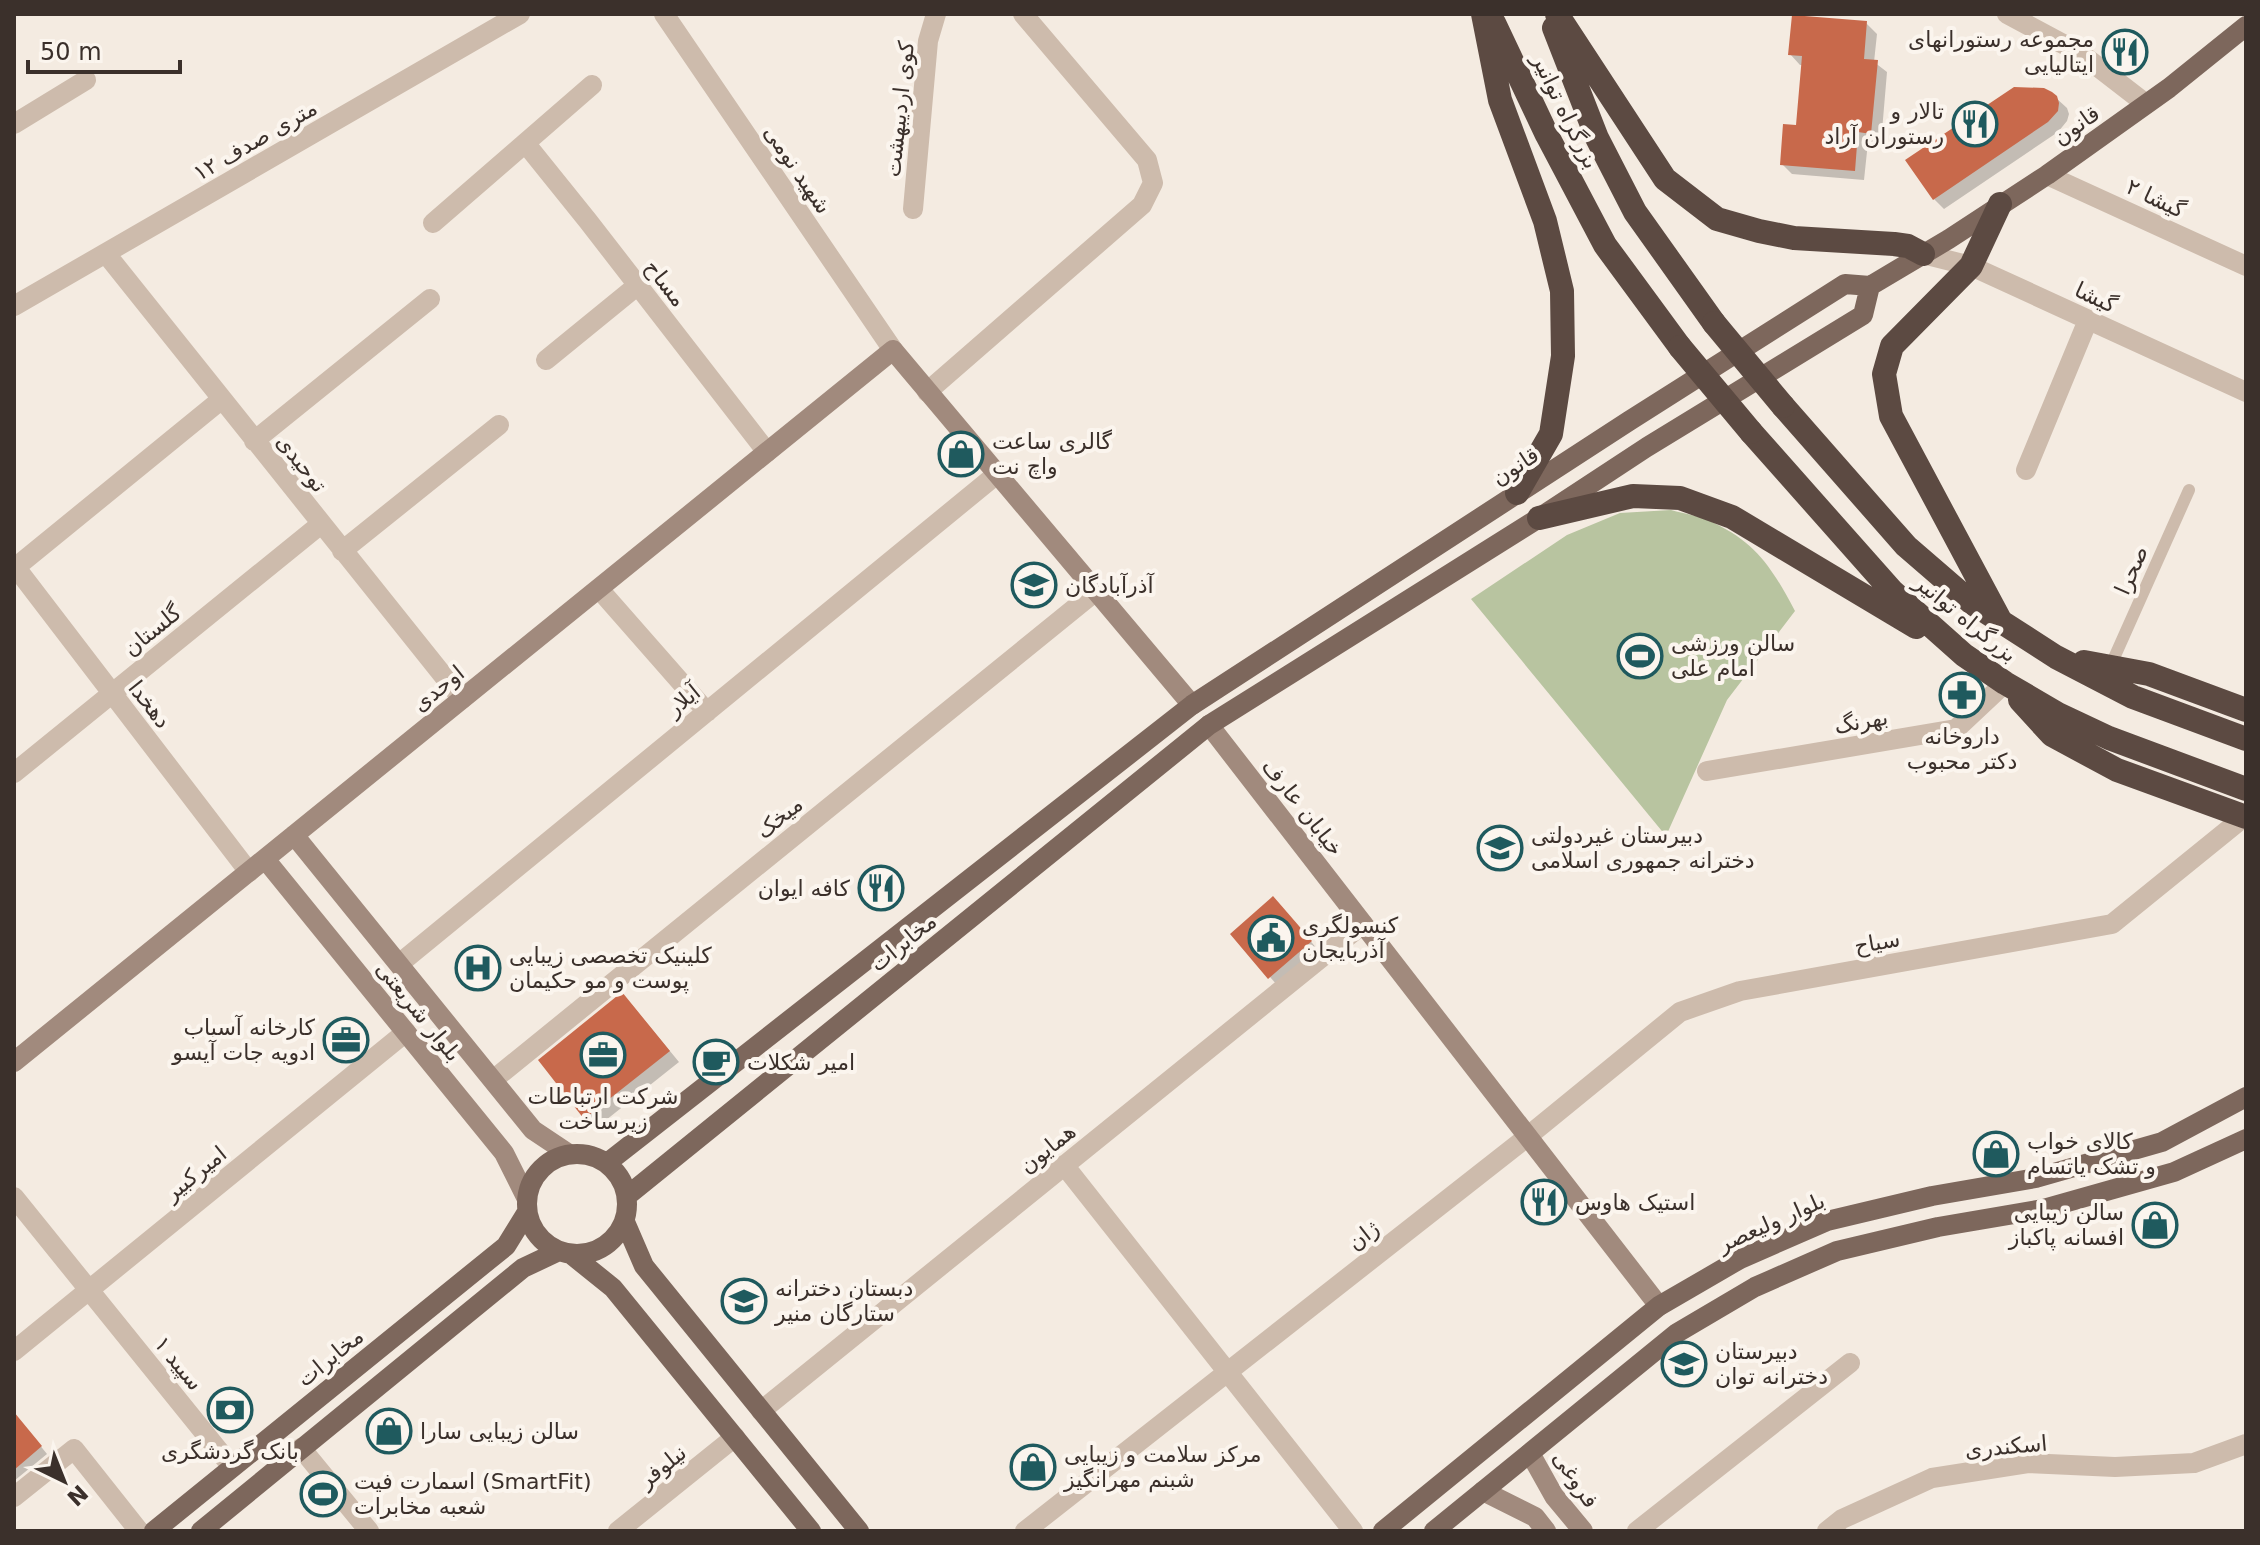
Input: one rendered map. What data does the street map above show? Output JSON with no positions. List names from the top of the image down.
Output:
{
  "streets": {
    "highway": ["بزرگراه توانیر"],
    "main road": [
      "قانون",
      "خیابان عارف",
      "مخابرات",
      "بلوار ولیعصر"
    ],
    "street": [
      "کوی اردیبهشت",
      "۱۲ متری صدف",
      "شهید نومی",
      "گیشا ۲",
      "مساح",
      "گیشا",
      "توحیدی",
      "گلستان",
      "اوحدی",
      "آیلار",
      "دهخدا",
      "بهرنگ",
      "میخک",
      "سیاح",
      "بلوار شریعتى",
      "همایون",
      "امیرکبیر",
      "ژان",
      "سپید ۱",
      "اسکندری",
      "نیلوفر",
      "فروغى"
    ],
    "lane": ["صحرا"]
  },
  "crossings": [
    ["بزرگراه توانیر", "بهرنگ"],
    ["قانون", "گیشا ۲"],
    ["قانون", "گیشا"],
    ["قانون", "خیابان عارف"],
    ["قانون", "مخابرات"],
    ["۱۲ متری صدف", "توحیدی"],
    ["شهید نومی", "اوحدی"],
    ["شهید نومی", "خیابان عارف"],
    ["مساح", "اوحدی"],
    ["توحیدی", "گلستان"],
    ["توحیدی", "اوحدی"],
    ["گلستان", "دهخدا"],
    ["اوحدی", "دهخدا"],
    ["اوحدی", "خیابان عارف"],
    ["اوحدی", "بلوار شریعتى"],
    ["آیلار", "خیابان عارف"],
    ["آیلار", "بلوار شریعتى"],
    ["خیابان عارف", "میخک"],
    ["خیابان عارف", "مخابرات"],
    ["خیابان عارف", "سیاح"],
    ["خیابان عارف", "همایون"],
    ["خیابان عارف", "بلوار ولیعصر"],
    ["خیابان عارف", "ژان"],
    ["میخک", "بلوار شریعتى"],
    ["مخابرات", "بلوار شریعتى"],
    ["مخابرات", "سپید ۱"],
    ["سیاح", "ژان"],
    ["بلوار شریعتى", "امیرکبیر"],
    ["امیرکبیر", "سپید ۱"]
  ],
  "places": {
    "restaurant": [
      "مجموعه رستورانهای ایتالیایی",
      "تالار و رستوران آراد",
      "کافه ایوان",
      "استیک هاوس"
    ],
    "shop": [
      "گالری ساعت واچ نت",
      "کالای خواب و تشک یاتسام",
      "سالن زیبایی افسانه پاکباز",
      "سالن زیبایی سارا",
      "مرکز سلامت و زیبایی شبنم مهرانگیز"
    ],
    "school or university": [
      "آذرآبادگان",
      "دبیرستان غیردولتی دخترانه جمهوری اسلامی",
      "دبستان دخترانه ستارگان منیر",
      "دبیرستان دخترانه توان"
    ],
    "sports": ["سالن ورزشی امام علی", "اسمارت فیت (SmartFit) شعبه مخابرات"],
    "pharmacy": ["داروخانه دکتر محبوب"],
    "public building": ["کنسولگری آذربایجان"],
    "hospital": ["کلینیک تخصصی زیبایی پوست و مو حکیمان"],
    "office": ["کارخانه آسیاب ادویه جات آیسو", "شرکت ارتباطات زیرساخت"],
    "cafe": ["امیر شکلات"],
    "bank": ["بانک گردشگری"]
  },
  "scale_bar": "50 m",
  "north": "bottom right"
}
